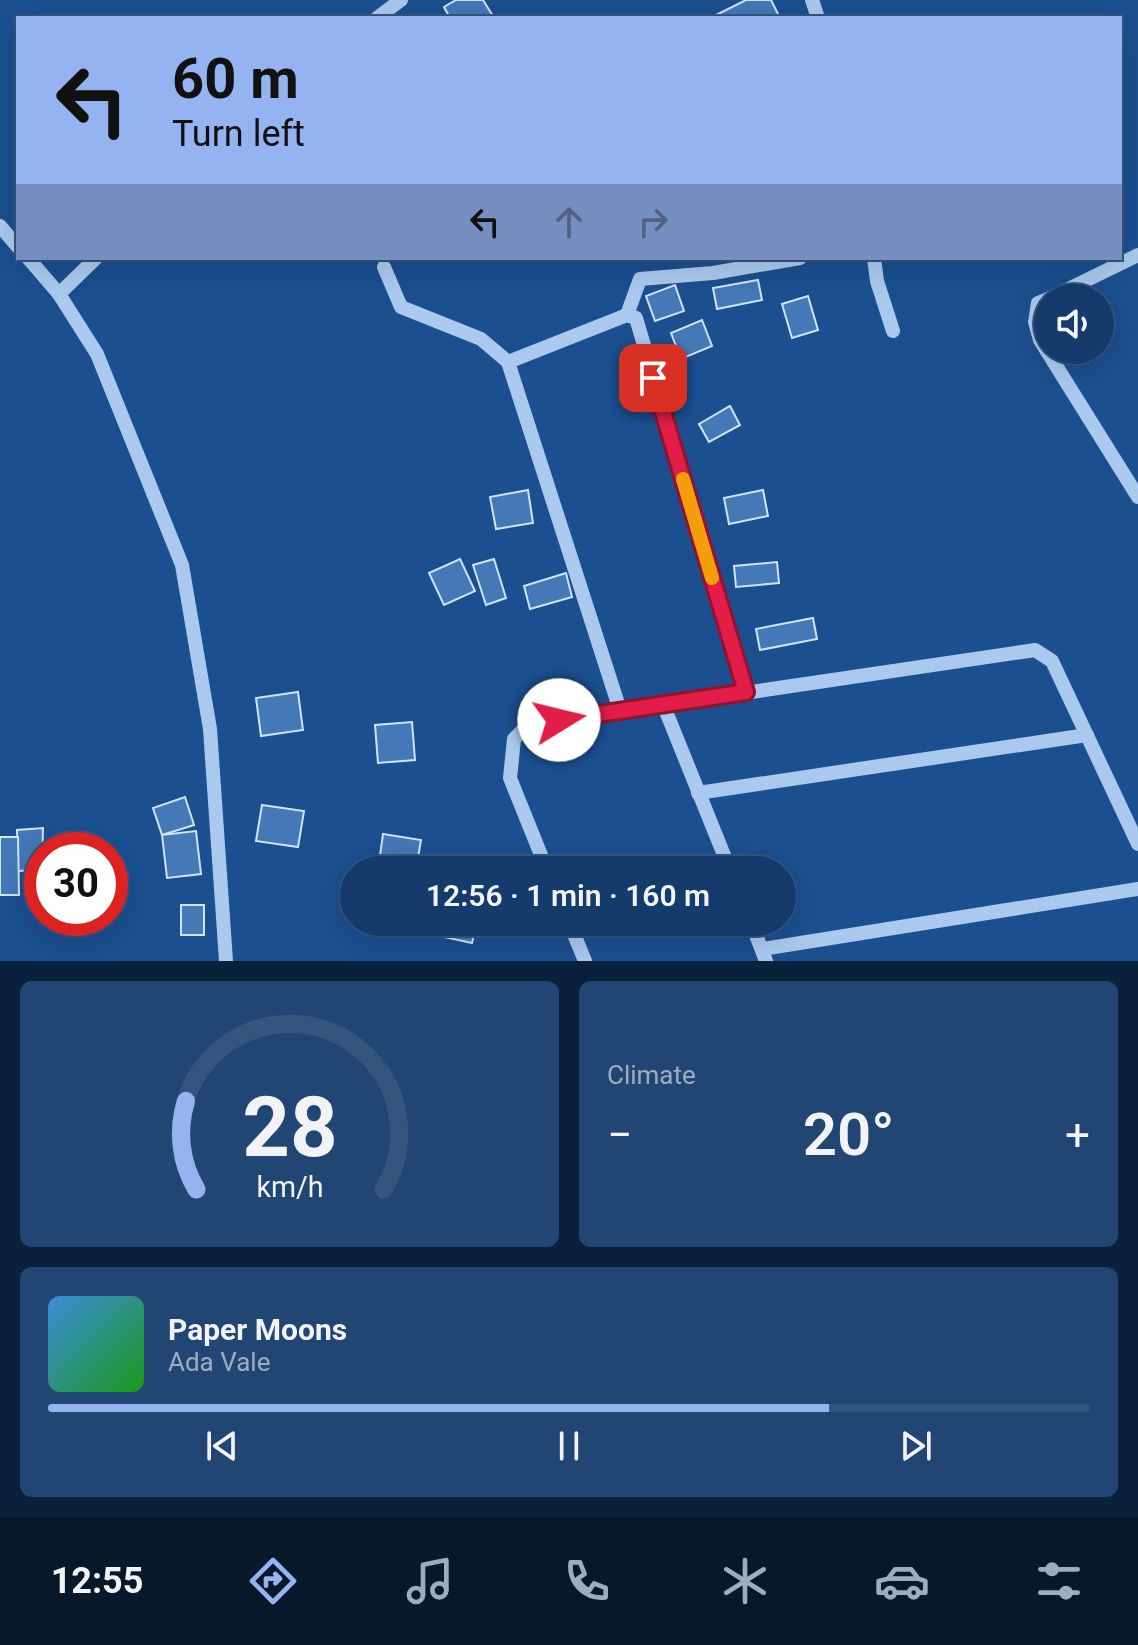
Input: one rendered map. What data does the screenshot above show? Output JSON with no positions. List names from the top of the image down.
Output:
{
  "page": {
    "turn": ["60 m", "Turn left"],
    "limit": "30",
    "trip": "12:56 · 1 min · 160 m",
    "tile": "Climate",
    "heat": ["−", "20°", "+"],
    "song": ["Paper Moons", "Ada Vale"],
    "tabs": "12:55",
    "gauge": ["28", "km/h"]
  }
}
